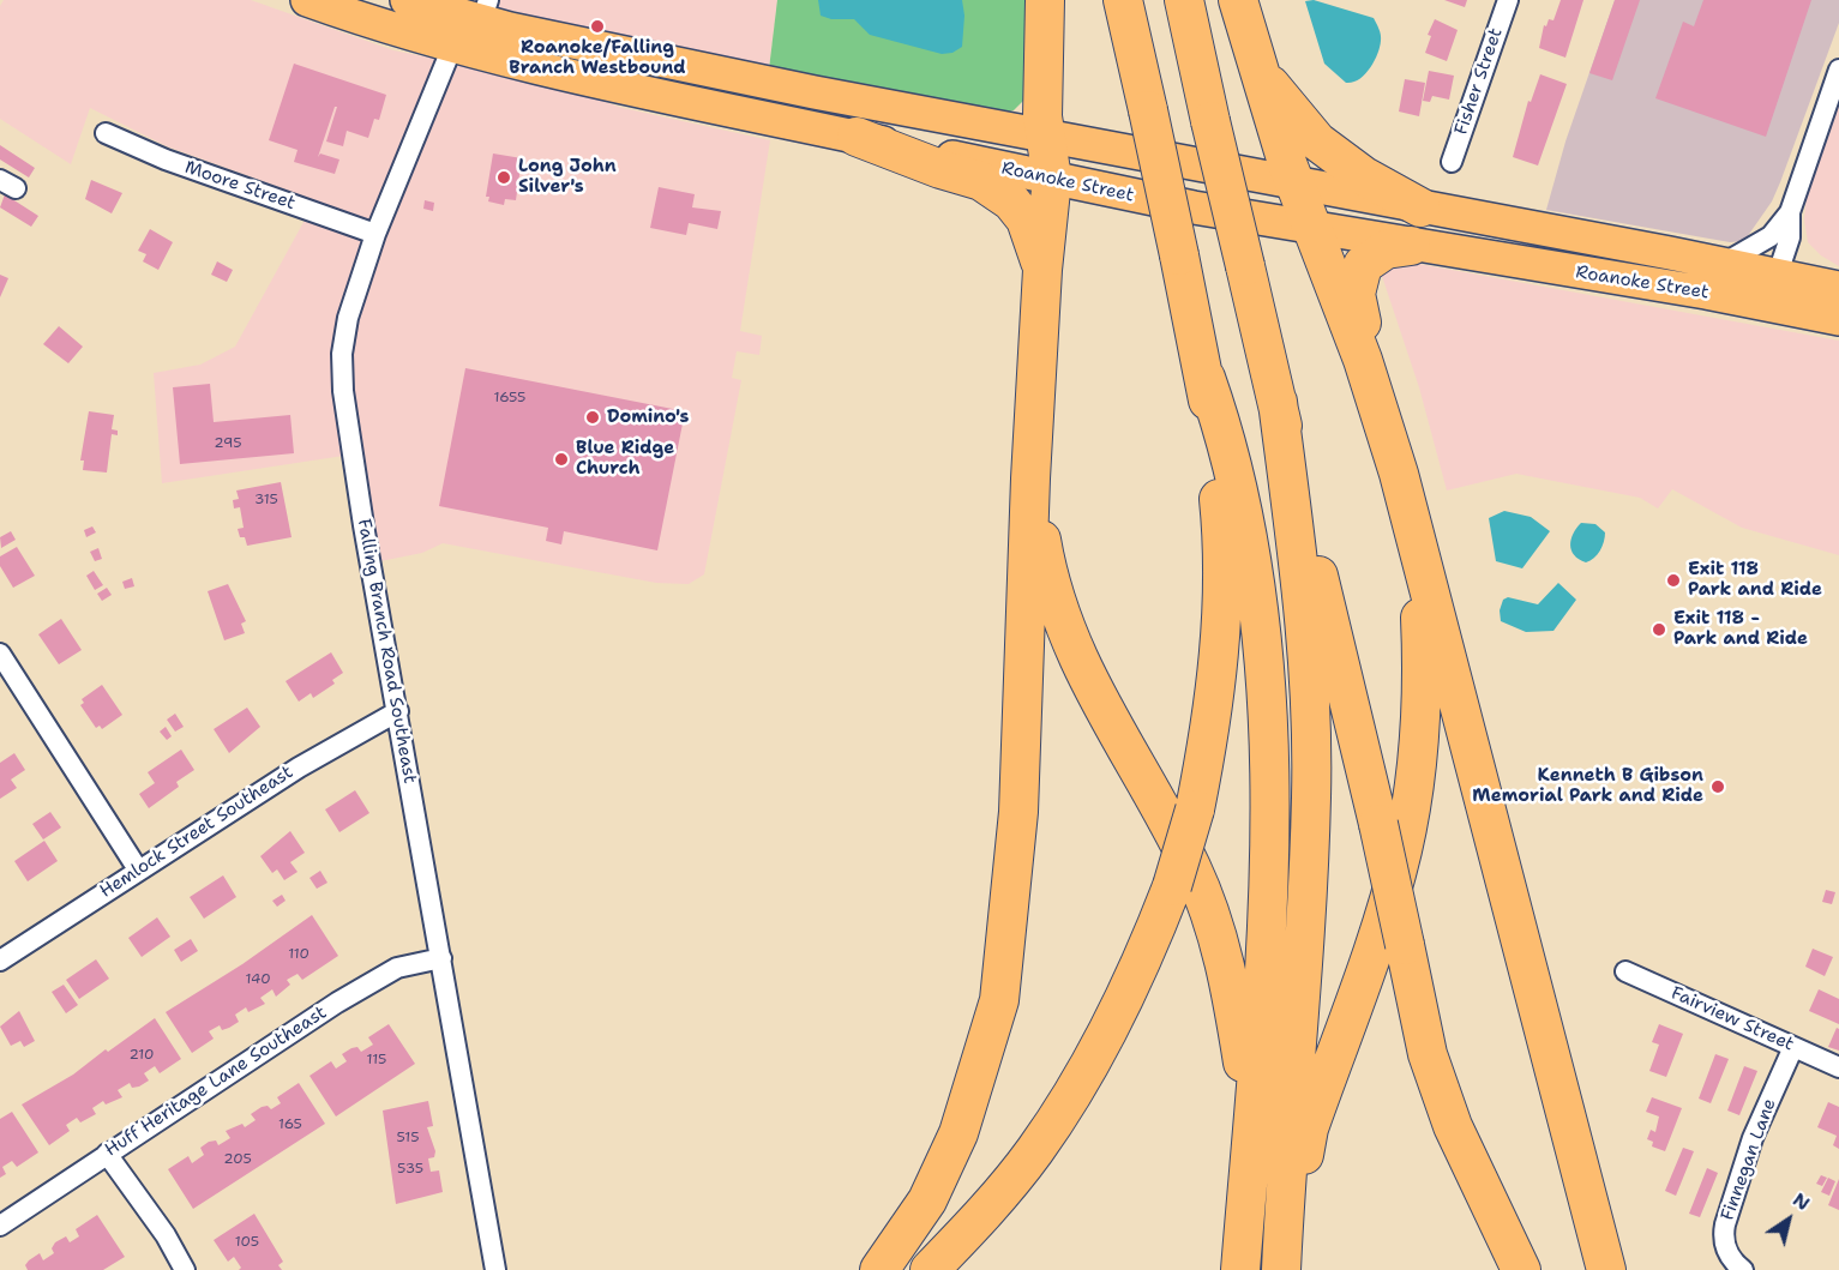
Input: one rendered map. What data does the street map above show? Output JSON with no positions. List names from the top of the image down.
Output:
{
  "streets": {
    "main road": ["Roanoke Street"],
    "street": [
      "Fisher Street",
      "Moore Street",
      "Falling Branch Road Southeast",
      "Hemlock Street Southeast",
      "Fairview Street",
      "Huff Heritage Lane Southeast",
      "Finnegan Lane"
    ]
  },
  "crossings": [
    ["Roanoke Street", "Falling Branch Road Southeast"],
    ["Moore Street", "Falling Branch Road Southeast"],
    ["Falling Branch Road Southeast", "Hemlock Street Southeast"],
    ["Falling Branch Road Southeast", "Huff Heritage Lane Southeast"],
    ["Fairview Street", "Finnegan Lane"]
  ],
  "places": [
    "Roanoke/Falling Branch Westbound",
    "Long John Silver's",
    "Domino's",
    "Blue Ridge Church",
    "Exit 118 Park and Ride",
    "Exit 118 - Park and Ride",
    "Kenneth B Gibson Memorial Park and Ride"
  ],
  "house_numbers": [
    "1655",
    "295",
    "315",
    "110",
    "140",
    "210",
    "115",
    "165",
    "515",
    "205",
    "535",
    "105"
  ],
  "north": "top right"
}
